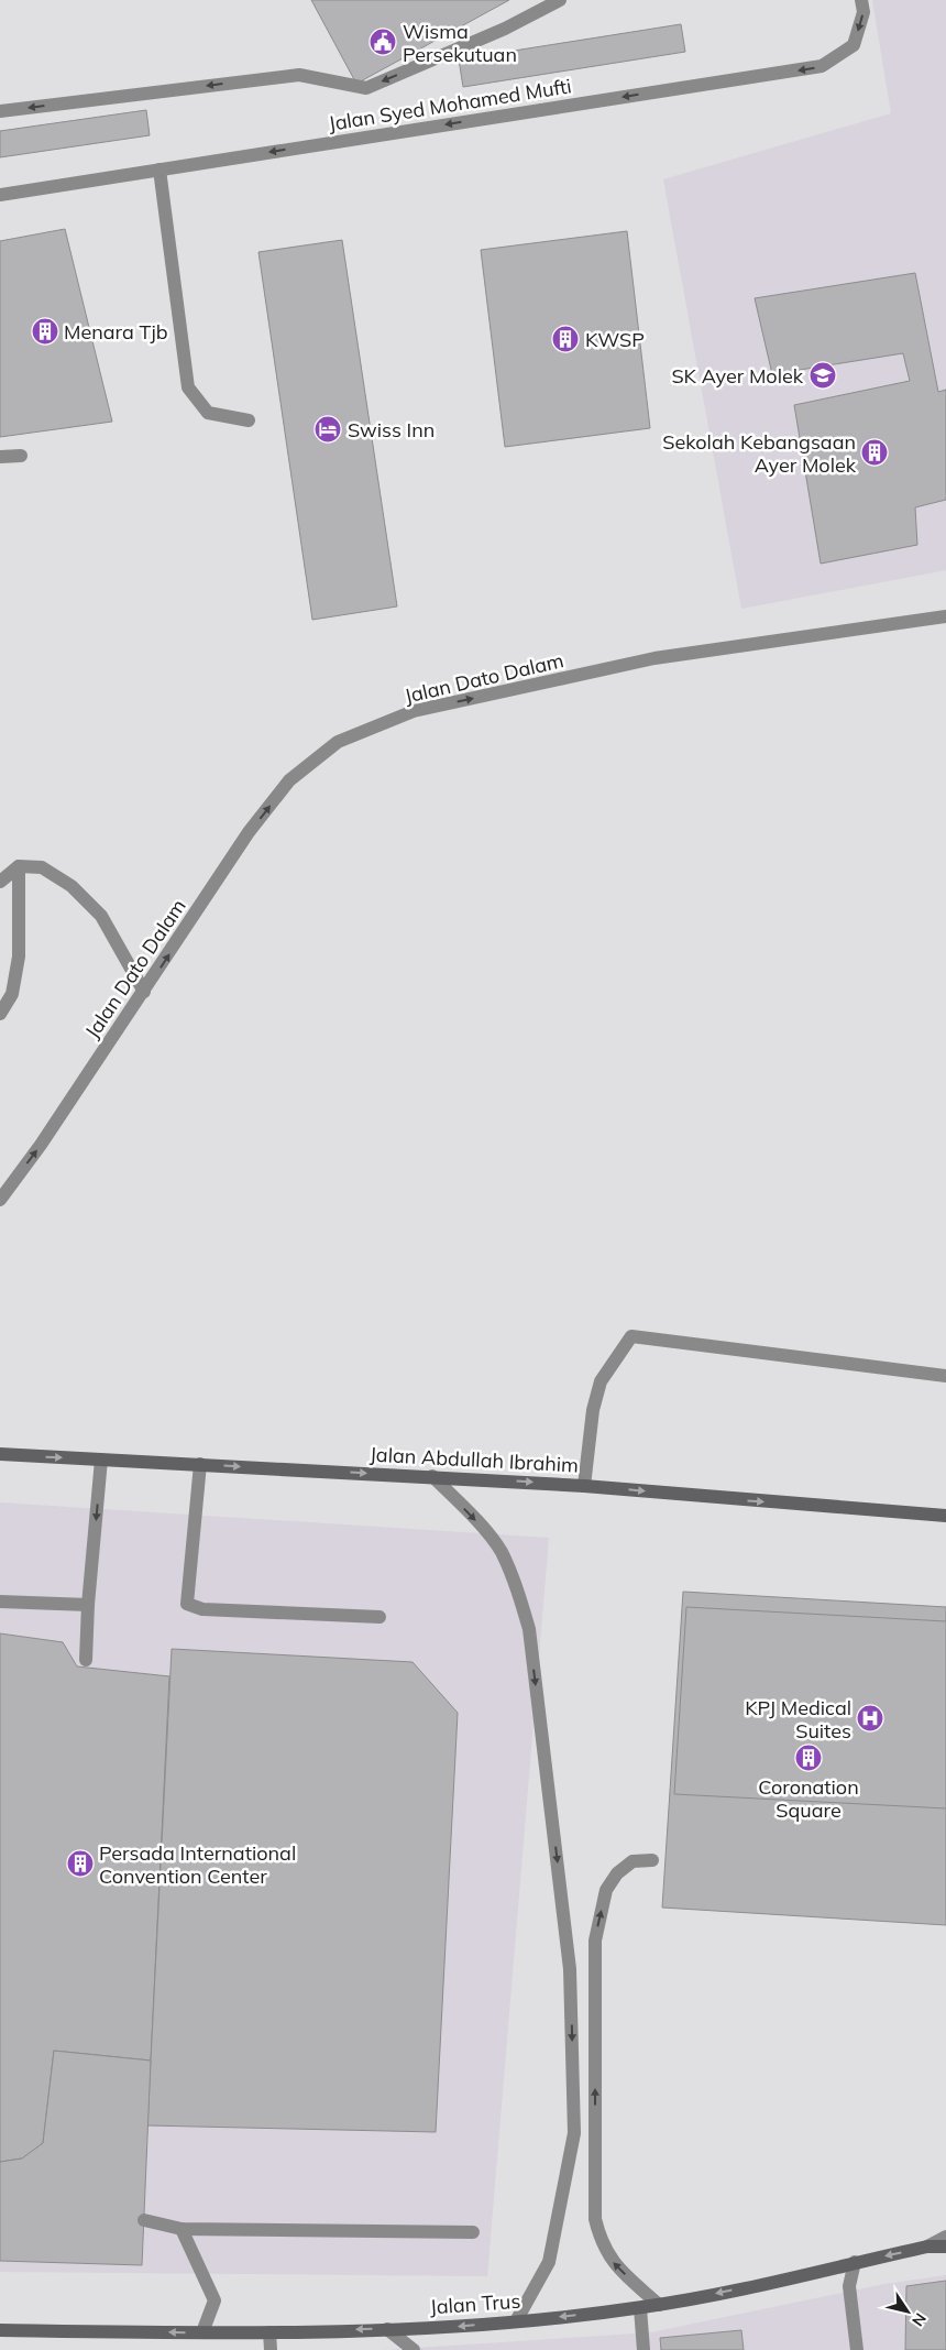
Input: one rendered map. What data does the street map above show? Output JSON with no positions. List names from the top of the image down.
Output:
{
  "streets": {
    "street": [
      "Jalan Syed Mohamed Mufti",
      "Jalan Dato Dalam",
      "Jalan Abdullah Ibrahim",
      "Jalan Trus"
    ]
  },
  "one_way": ["Jalan Dato Dalam", "Jalan Abdullah Ibrahim"],
  "places": {
    "public building": ["Wisma Persekutuan"],
    "building": [
      "Menara Tjb",
      "KWSP",
      "Sekolah Kebangsaan Ayer Molek",
      "Coronation Square",
      "Persada International Convention Center"
    ],
    "school or university": ["SK Ayer Molek"],
    "hotel": ["Swiss Inn"],
    "hospital": ["KPJ Medical Suites"]
  },
  "north": "bottom right"
}
